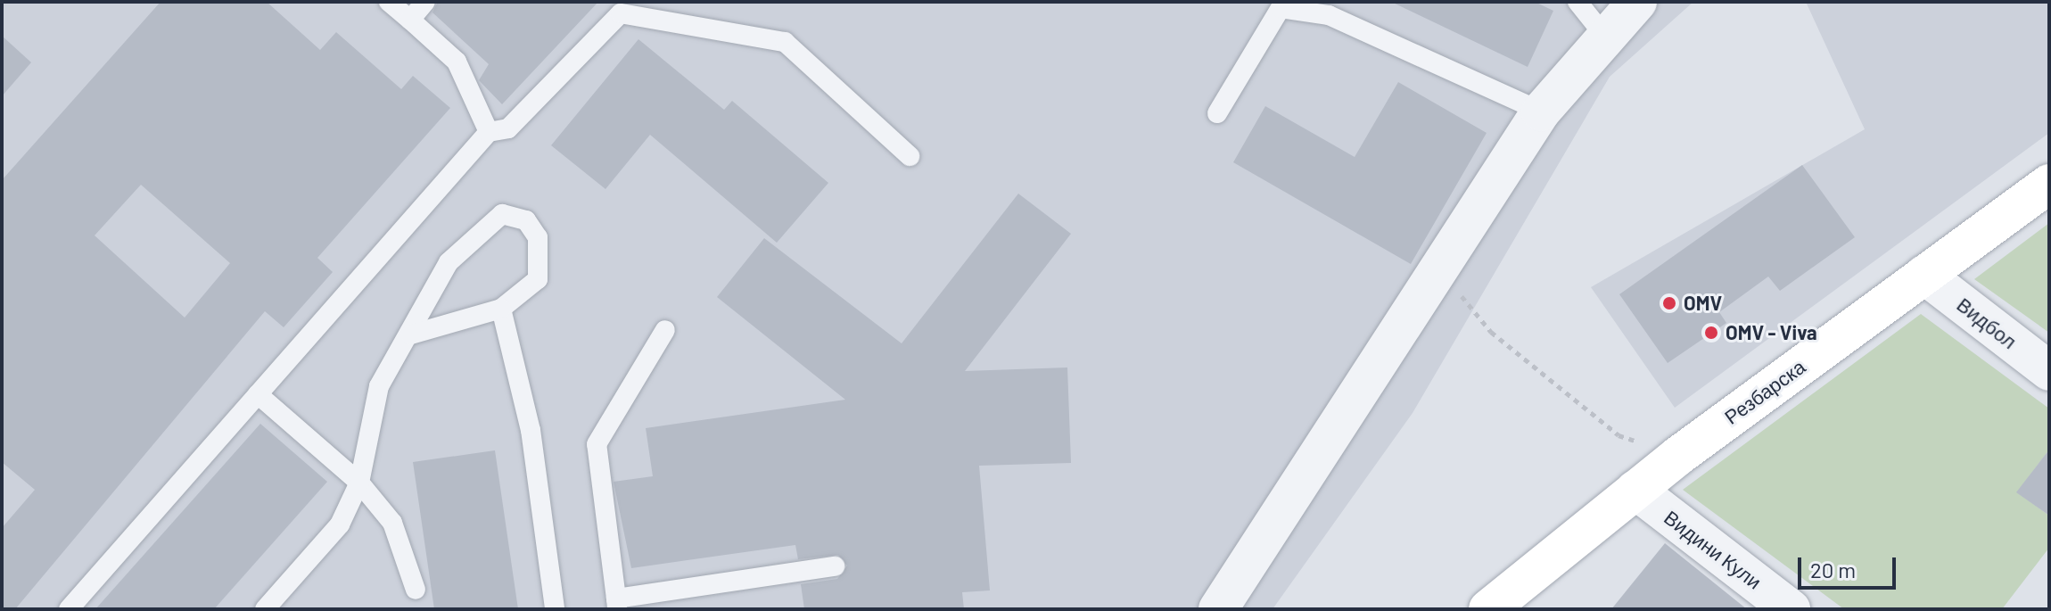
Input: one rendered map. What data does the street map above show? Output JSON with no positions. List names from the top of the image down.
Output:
{
  "streets": {
    "street": ["Видбол", "Резбарска", "Видини Кули"]
  },
  "crossings": [
    ["Видбол", "Резбарска"],
    ["Резбарска", "Видини Кули"]
  ],
  "places": ["OMV", "OMV - Viva"],
  "scale_bar": "20 m"
}
